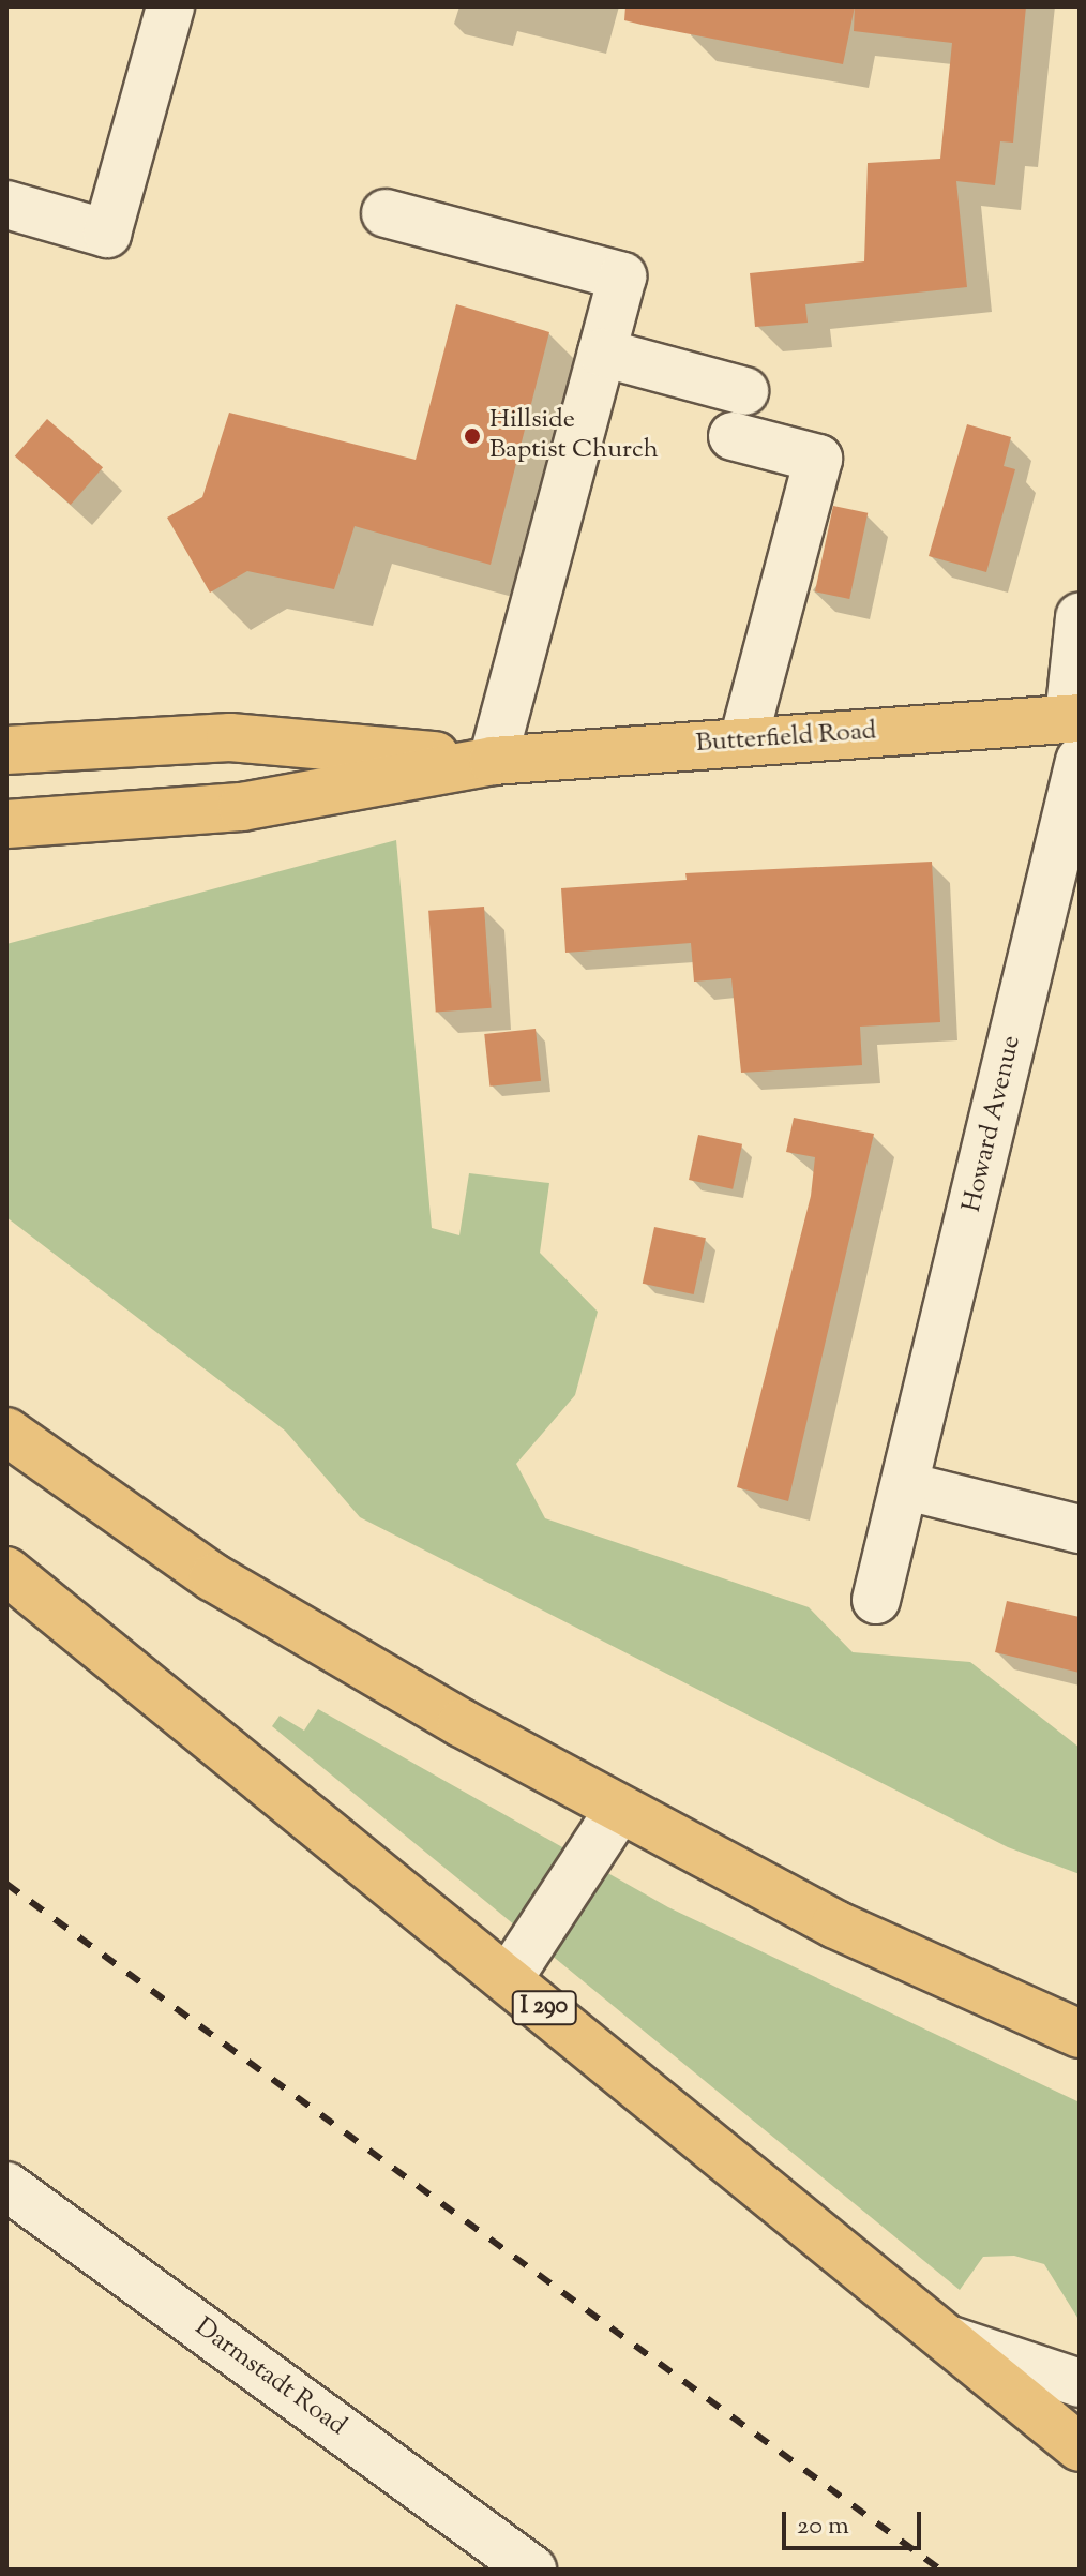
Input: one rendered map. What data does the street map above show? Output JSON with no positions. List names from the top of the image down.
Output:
{
  "streets": {
    "main road": ["Butterfield Road", "I 290"],
    "street": ["Howard Avenue", "Darmstadt Road"]
  },
  "crossings": [
    ["Butterfield Road", "Howard Avenue"]
  ],
  "places": ["Hillside Baptist Church"],
  "scale_bar": "20 m"
}
